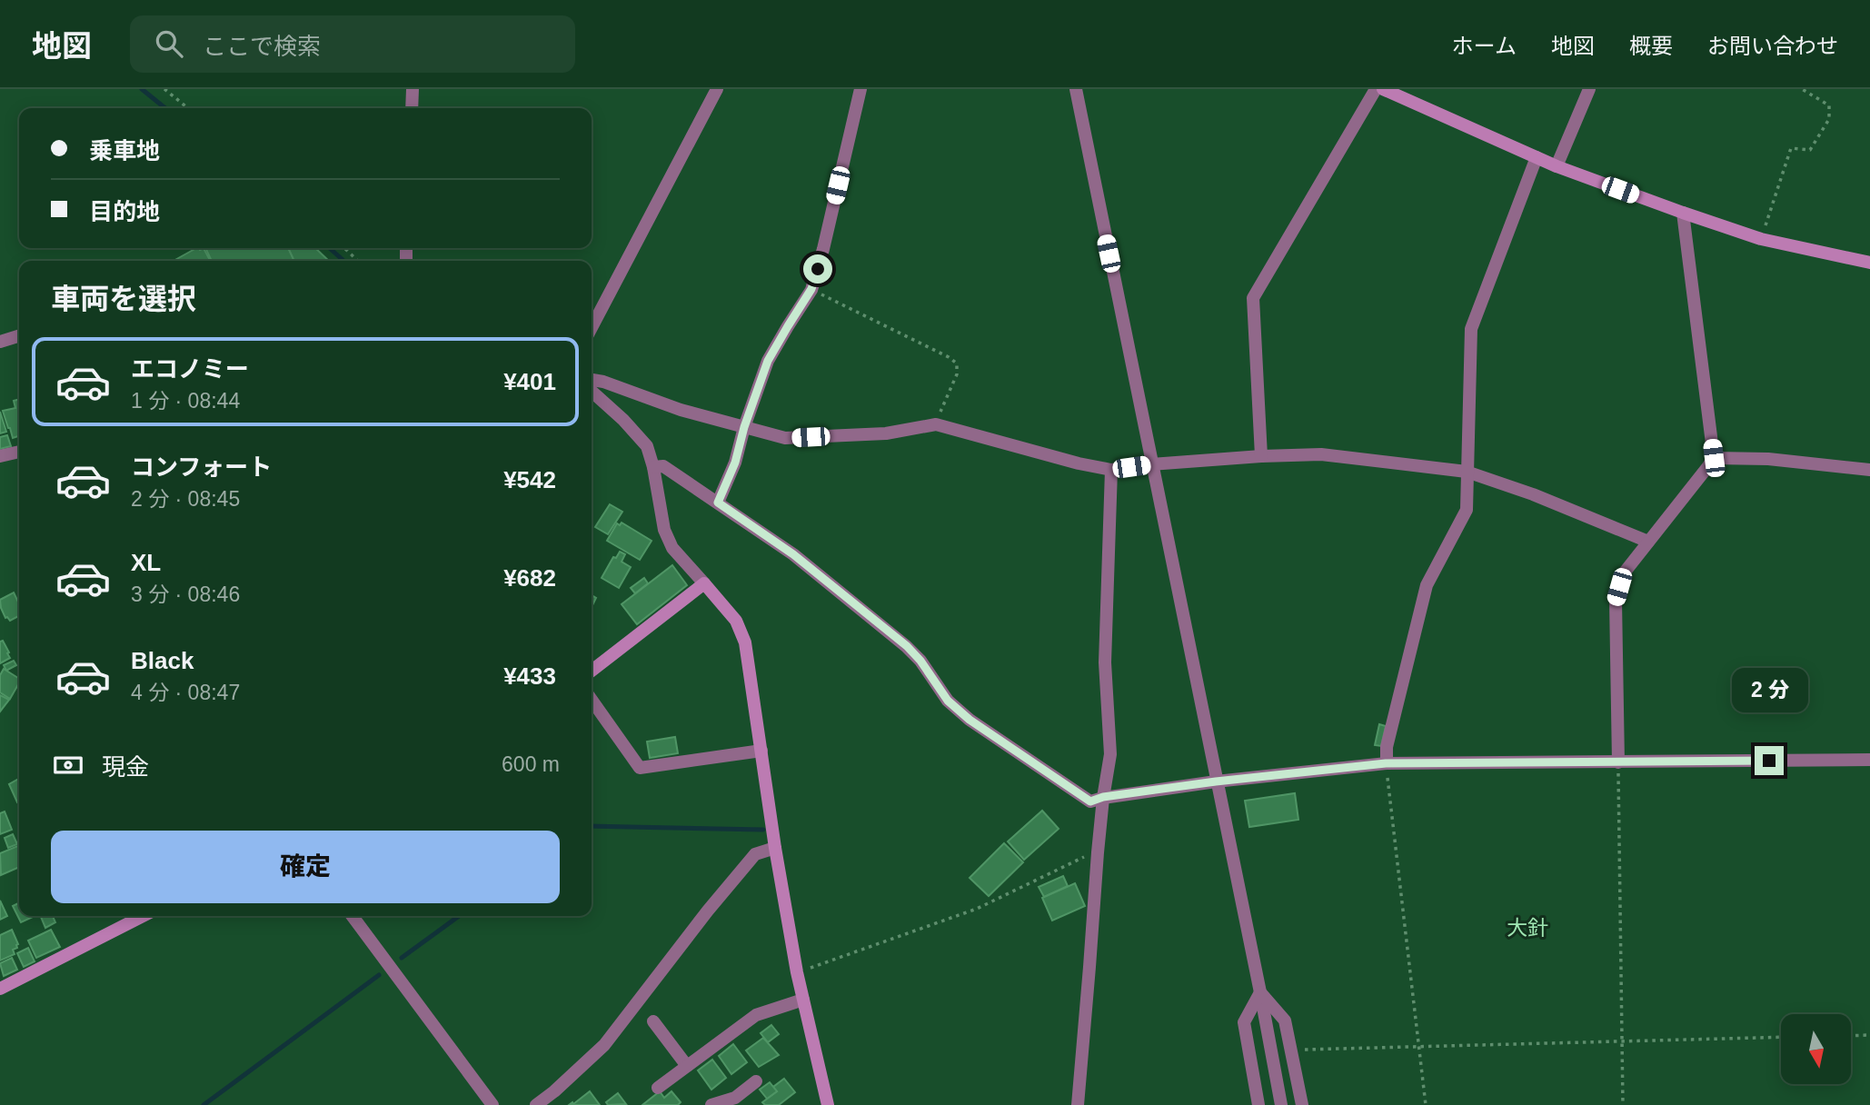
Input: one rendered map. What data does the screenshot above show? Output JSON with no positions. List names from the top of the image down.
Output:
{
  "districts": ["大針"],
  "north": "bottom",
  "page": {
    "header": "地図",
    "search": "ここで検索",
    "nav": [
      "ホーム",
      "地図",
      "概要",
      "お問い合わせ"
    ],
    "banner": ["乗車地", "目的地"],
    "heading": "車両を選択",
    "list": [
      {
        "name": "エコノミー",
        "note": "1 分 · 08:44",
        "value": "¥401"
      },
      {
        "name": "コンフォート",
        "note": "2 分 · 08:45",
        "value": "¥542"
      },
      {
        "name": "XL",
        "note": "3 分 · 08:46",
        "value": "¥682"
      },
      {
        "name": "Black",
        "note": "4 分 · 08:47",
        "value": "¥433"
      }
    ],
    "bubble": "2 分",
    "pay": ["現金", "600 m"],
    "buttons": "確定"
  }
}
